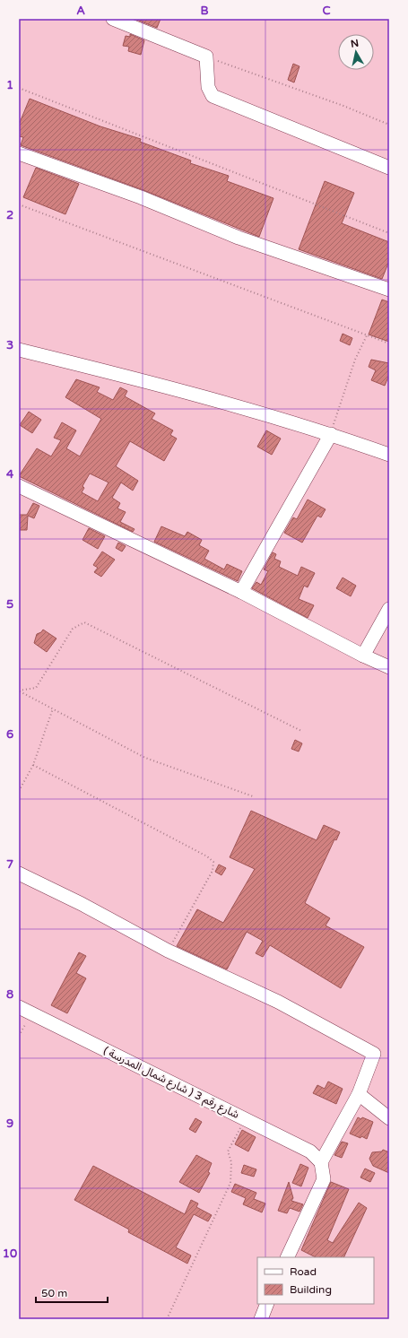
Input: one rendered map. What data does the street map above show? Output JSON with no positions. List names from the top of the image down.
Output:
{
  "streets": {
    "street": ["شارع رقم 3 ( شارع شمال المدرسة )"]
  },
  "legend": ["Road", "Building"],
  "scale_bar": "50 m",
  "north": "top",
  "grid": {
    "columns": ["A", "B", "C"],
    "rows": [
      "1",
      "2",
      "3",
      "4",
      "5",
      "6",
      "7",
      "8",
      "9",
      "10"
    ]
  }
}
